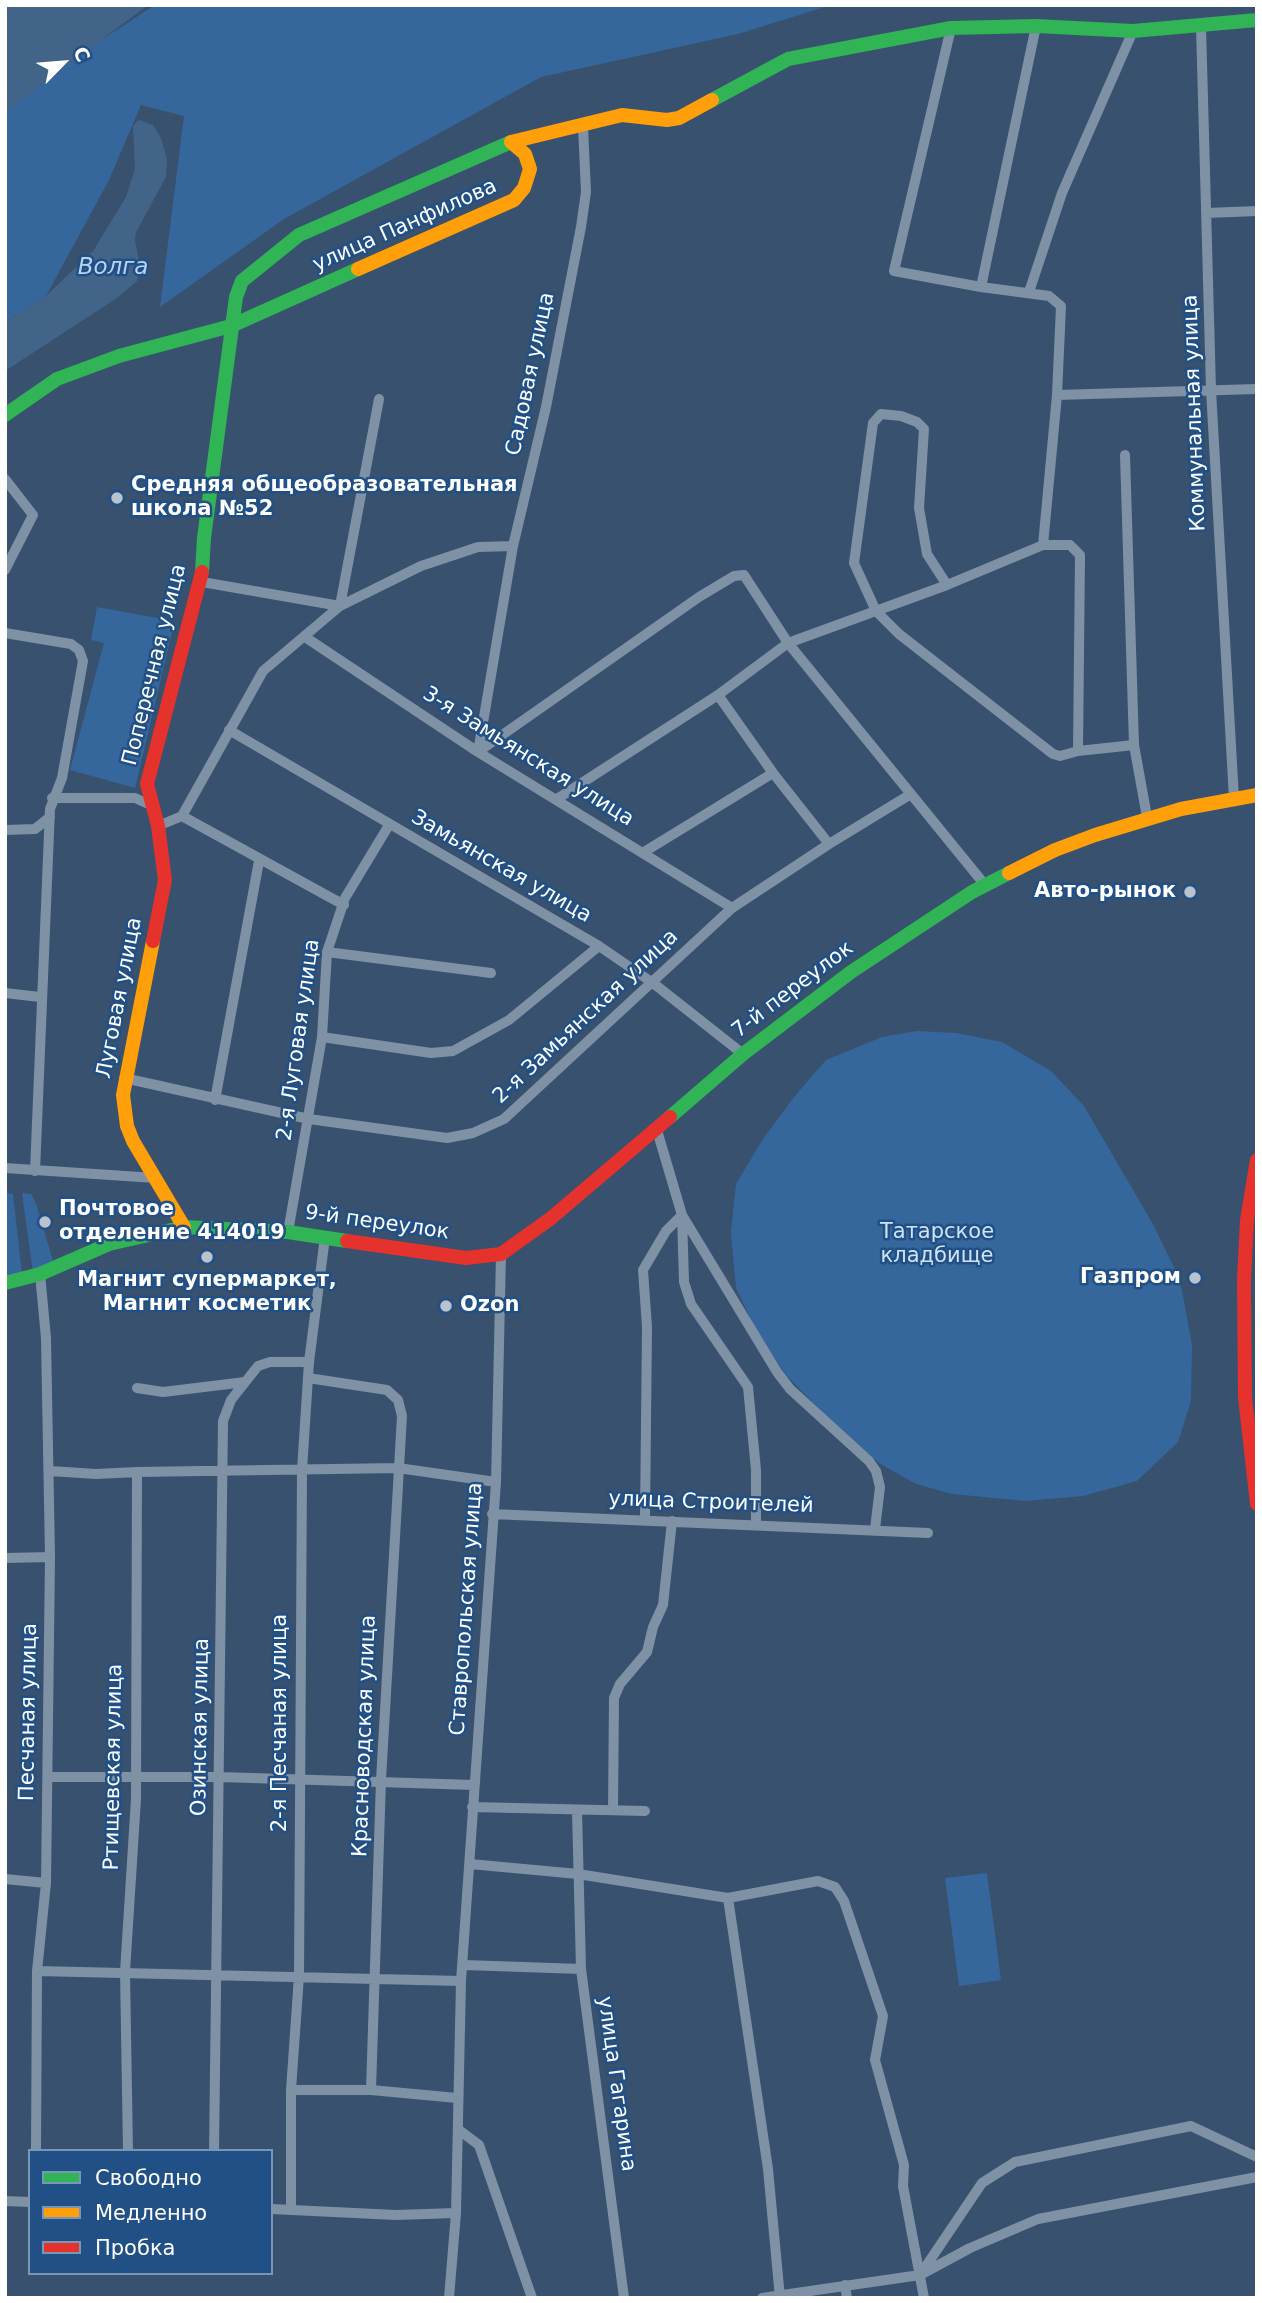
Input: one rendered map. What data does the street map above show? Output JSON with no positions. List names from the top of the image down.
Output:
{
  "streets": {
    "street": [
      "улица Панфилова",
      "Садовая улица",
      "Коммунальная улица",
      "Поперечная улица",
      "3-я Замьянская улица",
      "Замьянская улица",
      "7-й переулок",
      "Луговая улица",
      "2-я Замьянская улица",
      "2-я Луговая улица",
      "9-й переулок",
      "улица Строителей",
      "Ставропольская улица",
      "Песчаная улица",
      "2-я Песчаная улица",
      "Озинская улица",
      "Красноводская улица",
      "Ртищевская улица",
      "улица Гагарина"
    ]
  },
  "crossings": [
    ["улица Панфилова", "Поперечная улица"],
    ["Садовая улица", "3-я Замьянская улица"],
    ["Коммунальная улица", "7-й переулок"],
    ["Поперечная улица", "Луговая улица"],
    ["3-я Замьянская улица", "2-я Замьянская улица"],
    ["Замьянская улица", "7-й переулок"],
    ["Замьянская улица", "2-я Замьянская улица"],
    ["Замьянская улица", "2-я Луговая улица"],
    ["7-й переулок", "9-й переулок"],
    ["7-й переулок", "Ставропольская улица"],
    ["Луговая улица", "2-я Замьянская улица"],
    ["Луговая улица", "9-й переулок"],
    ["2-я Замьянская улица", "2-я Луговая улица"],
    ["2-я Луговая улица", "9-й переулок"],
    ["9-й переулок", "Ставропольская улица"],
    ["9-й переулок", "Песчаная улица"],
    ["9-й переулок", "2-я Песчаная улица"],
    ["улица Строителей", "Ставропольская улица"],
    ["2-я Песчаная улица", "Озинская улица"],
    ["2-я Песчаная улица", "Красноводская улица"]
  ],
  "water": ["Волга"],
  "parks": ["Татарское кладбище"],
  "places": [
    "Средняя общеобразовательная школа №52",
    "Авто-рынок",
    "Почтовое отделение 414019",
    "Магнит супермаркет, Магнит косметик",
    "Газпром",
    "Ozon"
  ],
  "legend": ["Свободно", "Медленно", "Пробка"],
  "north": "top right"
}
